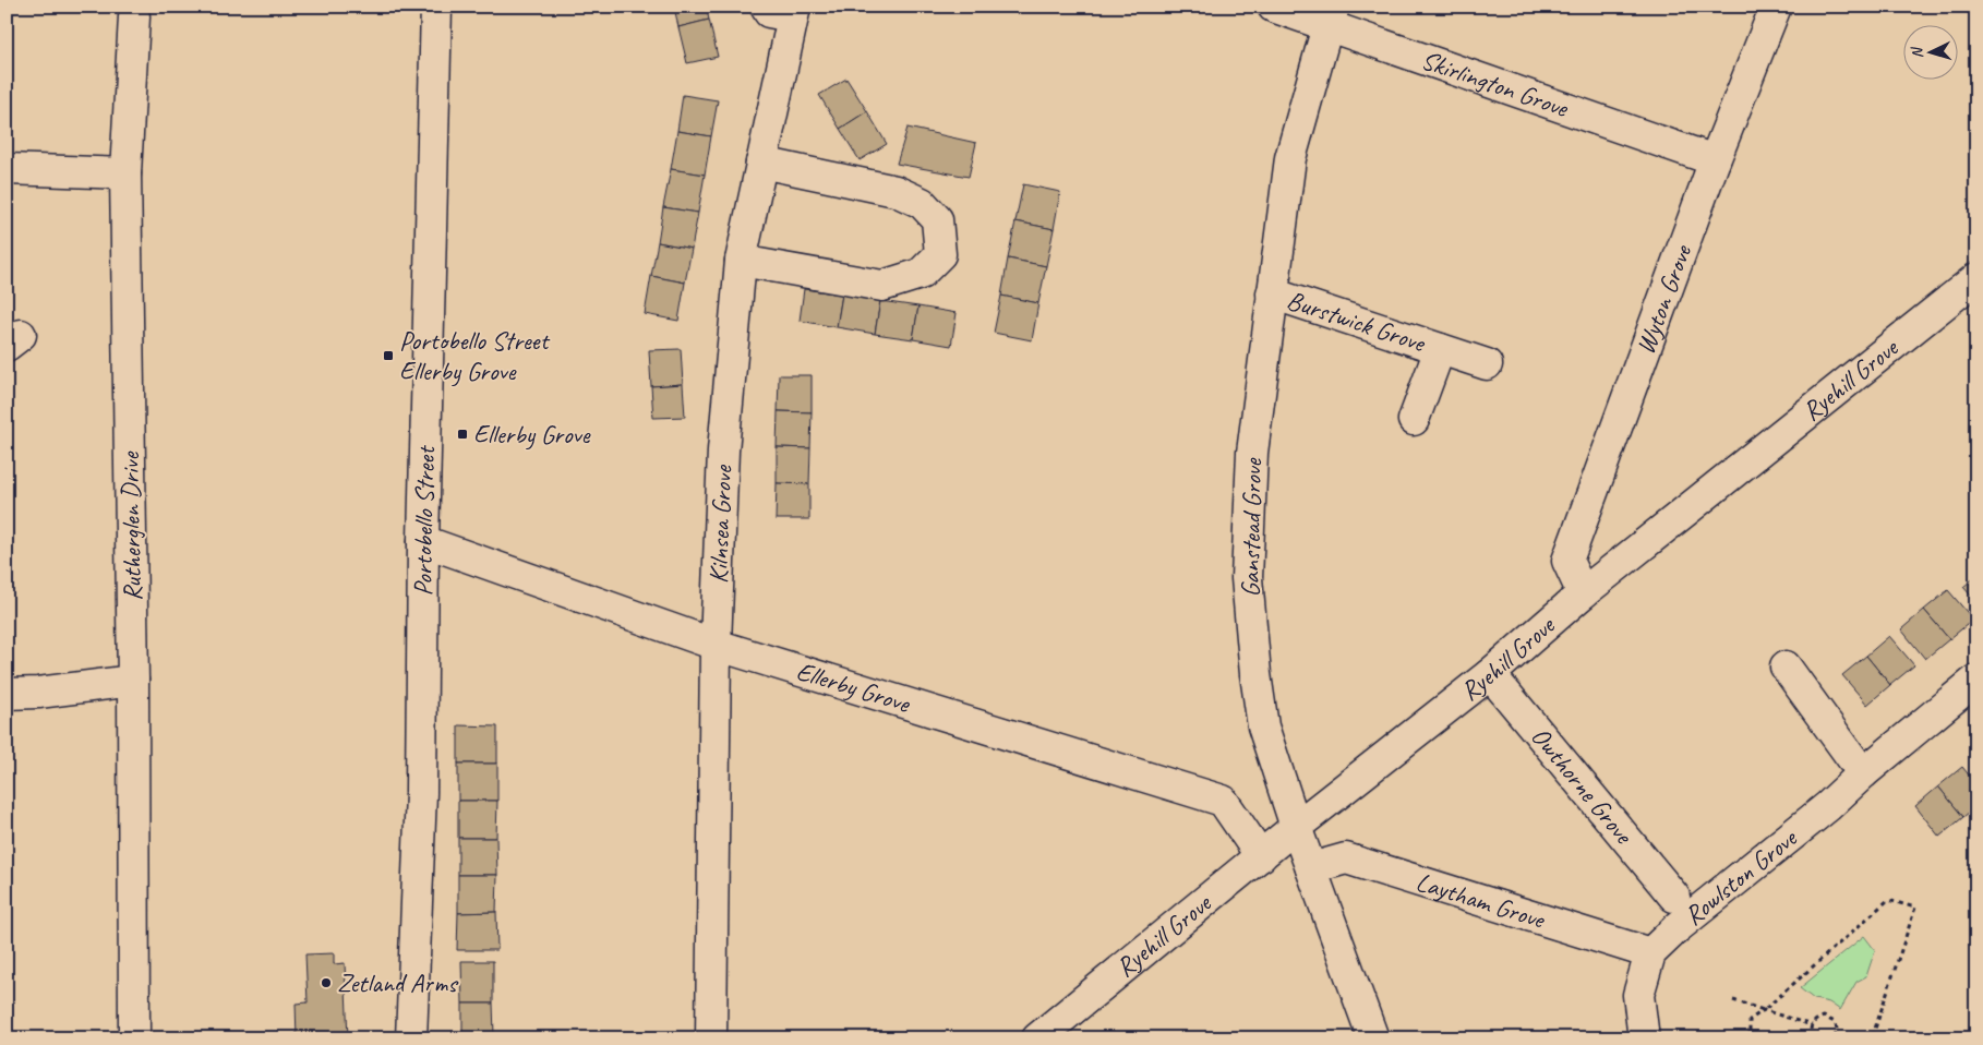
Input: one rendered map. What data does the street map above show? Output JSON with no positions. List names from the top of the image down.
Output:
{
  "streets": {
    "street": [
      "Skirlington Grove",
      "Wyton Grove",
      "Burstwick Grove",
      "Ryehill Grove",
      "Portobello Street",
      "Kilnsea Grove",
      "Rutherglen Drive",
      "Ganstead Grove",
      "Ellerby Grove",
      "Owthorne Grove",
      "Rowlston Grove",
      "Laytham Grove"
    ]
  },
  "crossings": [
    ["Skirlington Grove", "Wyton Grove"],
    ["Skirlington Grove", "Ganstead Grove"],
    ["Wyton Grove", "Ryehill Grove"],
    ["Burstwick Grove", "Ganstead Grove"],
    ["Ryehill Grove", "Ganstead Grove"],
    ["Ryehill Grove", "Ellerby Grove"],
    ["Ryehill Grove", "Owthorne Grove"],
    ["Portobello Street", "Ellerby Grove"],
    ["Kilnsea Grove", "Ellerby Grove"],
    ["Ganstead Grove", "Laytham Grove"],
    ["Rowlston Grove", "Laytham Grove"]
  ],
  "places": {
    "transit": ["Portobello Street Ellerby Grove", "Ellerby Grove"],
    "other": ["Zetland Arms"]
  },
  "north": "left"
}
